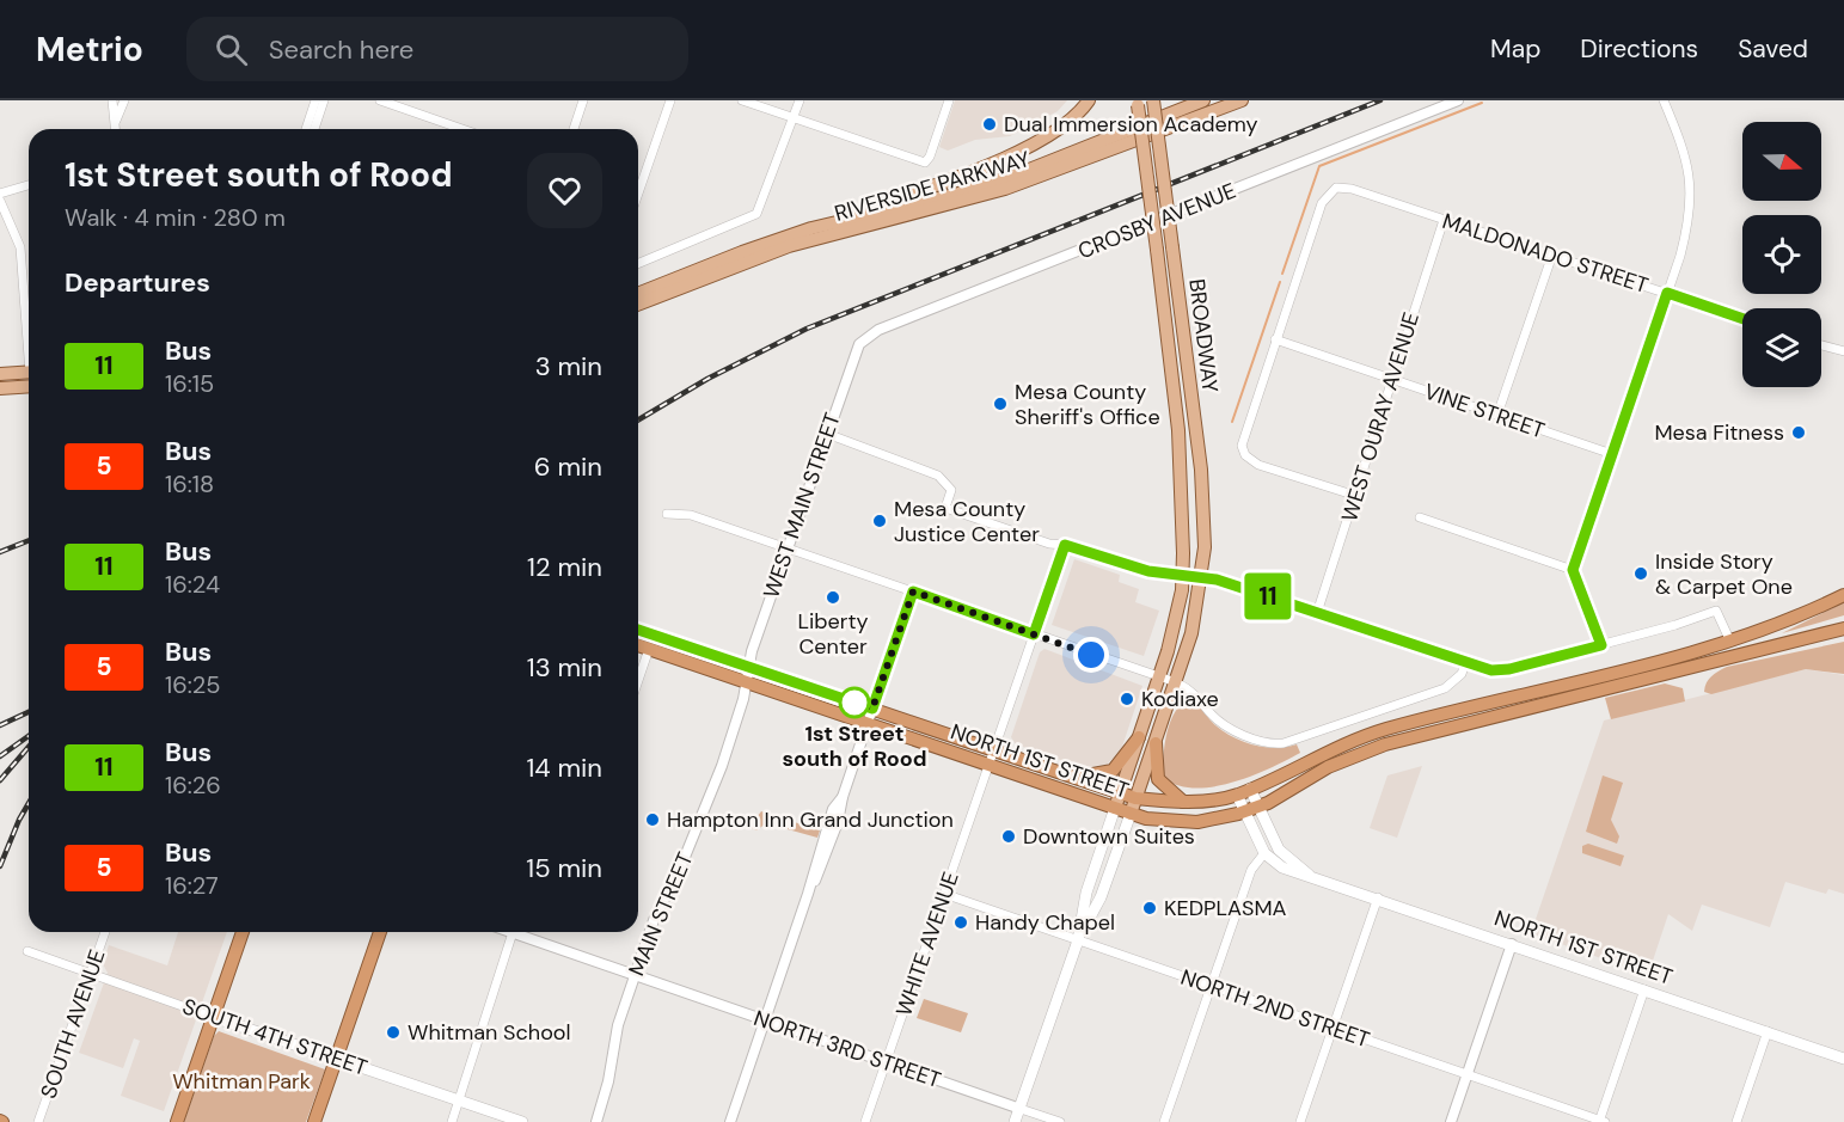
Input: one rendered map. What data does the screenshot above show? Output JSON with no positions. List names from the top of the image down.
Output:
{
  "streets": {
    "highway": ["NORTH 1ST STREET"],
    "main road": ["RIVERSIDE PARKWAY", "BROADWAY", "SOUTH 4TH STREET"],
    "street": [
      "CROSBY AVENUE",
      "MALDONADO STREET",
      "VINE STREET",
      "WEST OURAY AVENUE",
      "WEST MAIN STREET",
      "MAIN STREET",
      "WHITE AVENUE",
      "NORTH 2ND STREET",
      "SOUTH AVENUE",
      "NORTH 3RD STREET"
    ]
  },
  "crossings": [
    ["CROSBY AVENUE", "WEST MAIN STREET"],
    ["MALDONADO STREET", "VINE STREET"],
    ["MALDONADO STREET", "WEST OURAY AVENUE"],
    ["BROADWAY", "NORTH 1ST STREET"],
    ["VINE STREET", "WEST OURAY AVENUE"],
    ["WEST MAIN STREET", "NORTH 1ST STREET"],
    ["WEST MAIN STREET", "MAIN STREET"],
    ["NORTH 1ST STREET", "MAIN STREET"],
    ["NORTH 1ST STREET", "WHITE AVENUE"],
    ["MAIN STREET", "NORTH 3RD STREET"],
    ["WHITE AVENUE", "NORTH 2ND STREET"],
    ["WHITE AVENUE", "NORTH 3RD STREET"],
    ["SOUTH AVENUE", "SOUTH 4TH STREET"]
  ],
  "parks": ["Whitman Park"],
  "places": [
    "Dual Immersion Academy",
    "Mesa County Sheriff's Office",
    "Mesa Fitness",
    "Mesa County Justice Center",
    "Inside Story & Carpet One",
    "Liberty Center",
    "Kodiaxe",
    "1st Street south of Rood",
    "Hampton Inn Grand Junction",
    "Downtown Suites",
    "KEDPLASMA",
    "Handy Chapel",
    "Whitman School"
  ],
  "lines": ["bus line 11"],
  "north": "right",
  "page": {
    "header": "Metrio",
    "search": "Search here",
    "nav": ["Map", "Directions", "Saved"],
    "on_map": "11",
    "heading": [
      ["1st Street south of Rood", "Walk · 4 min · 280 m"],
      "Departures"
    ],
    "list": [
      {
        "mark": "11",
        "name": "Bus",
        "note": "16:15",
        "value": "3 min"
      },
      {
        "mark": "5",
        "name": "Bus",
        "note": "16:18",
        "value": "6 min"
      },
      {
        "mark": "11",
        "name": "Bus",
        "note": "16:24",
        "value": "12 min"
      },
      {
        "mark": "5",
        "name": "Bus",
        "note": "16:25",
        "value": "13 min"
      },
      {
        "mark": "11",
        "name": "Bus",
        "note": "16:26",
        "value": "14 min"
      },
      {
        "mark": "5",
        "name": "Bus",
        "note": "16:27",
        "value": "15 min"
      }
    ]
  }
}
